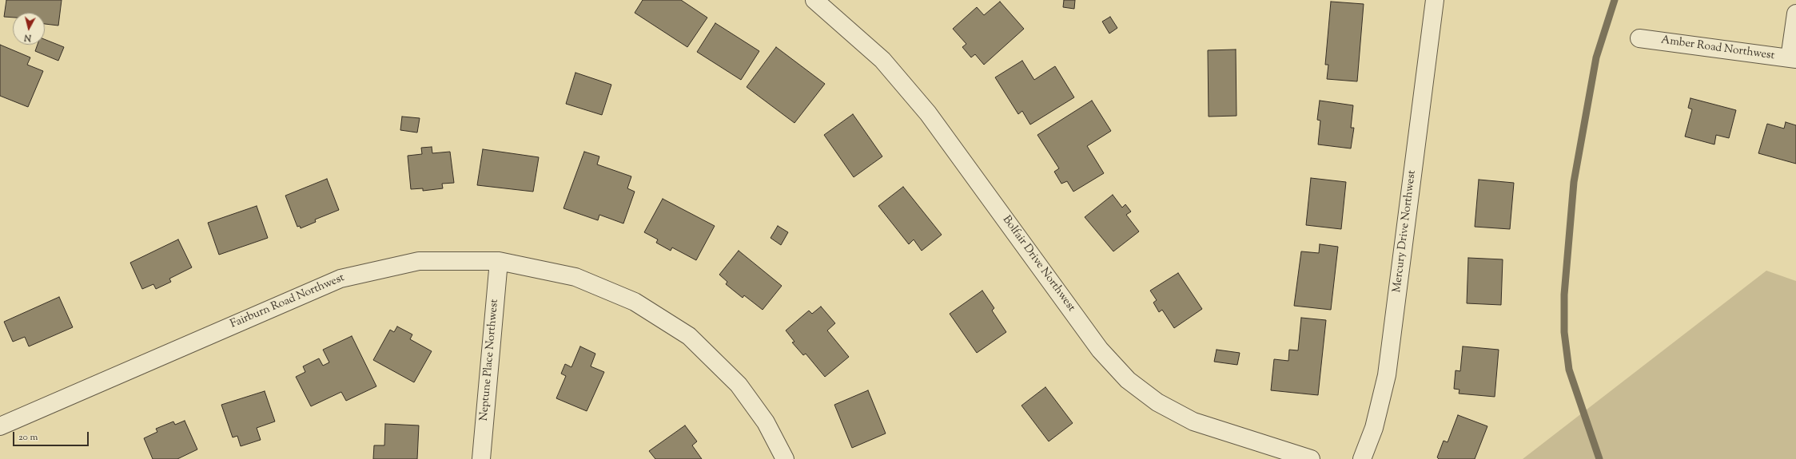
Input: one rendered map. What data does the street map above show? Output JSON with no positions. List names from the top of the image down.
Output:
{
  "streets": {
    "street": [
      "Amber Road Northwest",
      "Mercury Drive Northwest",
      "Bolfair Drive Northwest",
      "Fairburn Road Northwest",
      "Neptune Place Northwest"
    ]
  },
  "crossings": [
    ["Fairburn Road Northwest", "Neptune Place Northwest"]
  ],
  "scale_bar": "20 m",
  "north": "bottom"
}
